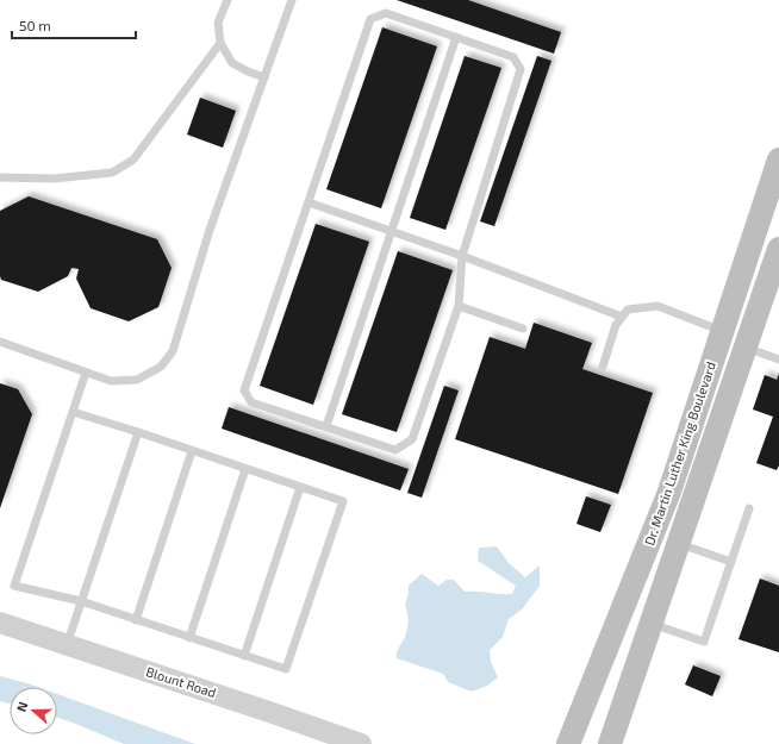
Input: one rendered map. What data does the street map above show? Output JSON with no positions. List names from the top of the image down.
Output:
{
  "streets": {
    "main road": ["Dr. Martin Luther King Boulevard"],
    "street": ["Blount Road"]
  },
  "scale_bar": "50 m",
  "north": "left"
}
